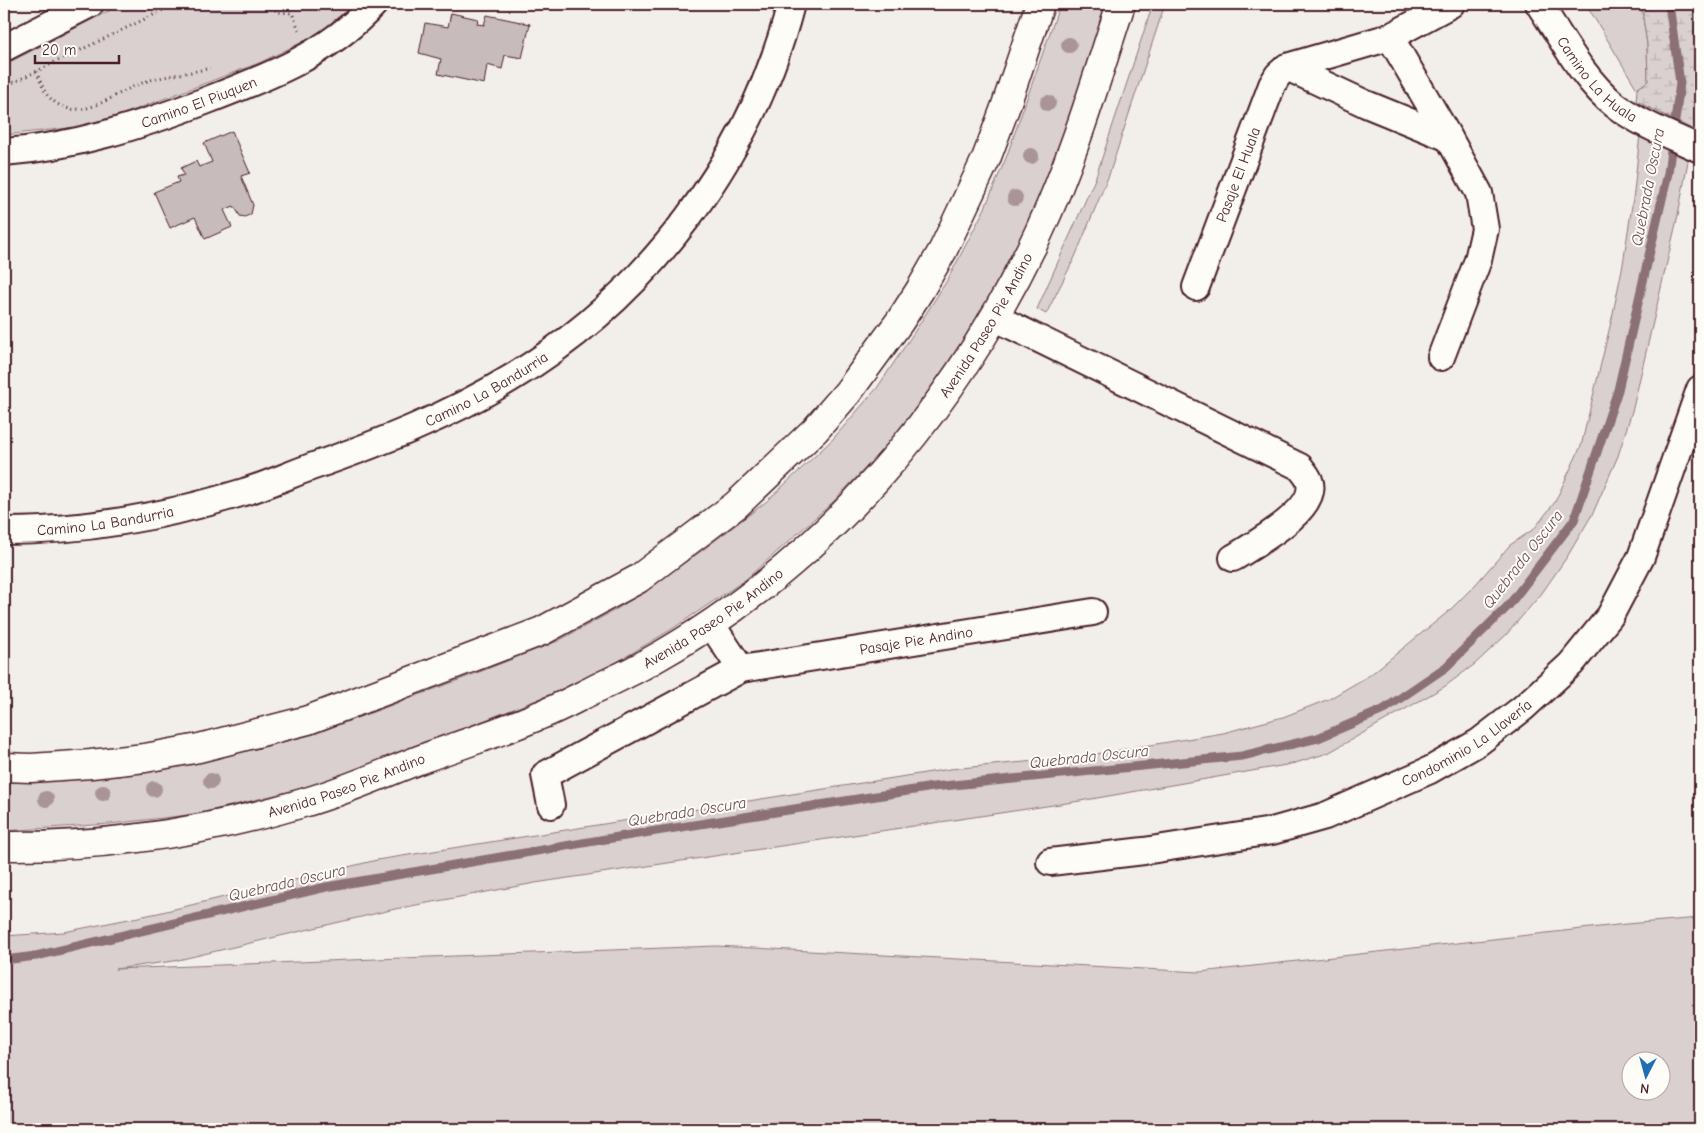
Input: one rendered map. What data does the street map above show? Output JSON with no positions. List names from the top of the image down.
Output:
{
  "streets": {
    "main road": ["Avenida Paseo Pie Andino"],
    "street": [
      "Camino La Huala",
      "Camino El Piuquen",
      "Pasaje El Huala",
      "Camino La Bandurria",
      "Pasaje Pie Andino",
      "Condominio La Llavería"
    ]
  },
  "water": ["Quebrada Oscura"],
  "scale_bar": "20 m",
  "north": "bottom"
}
